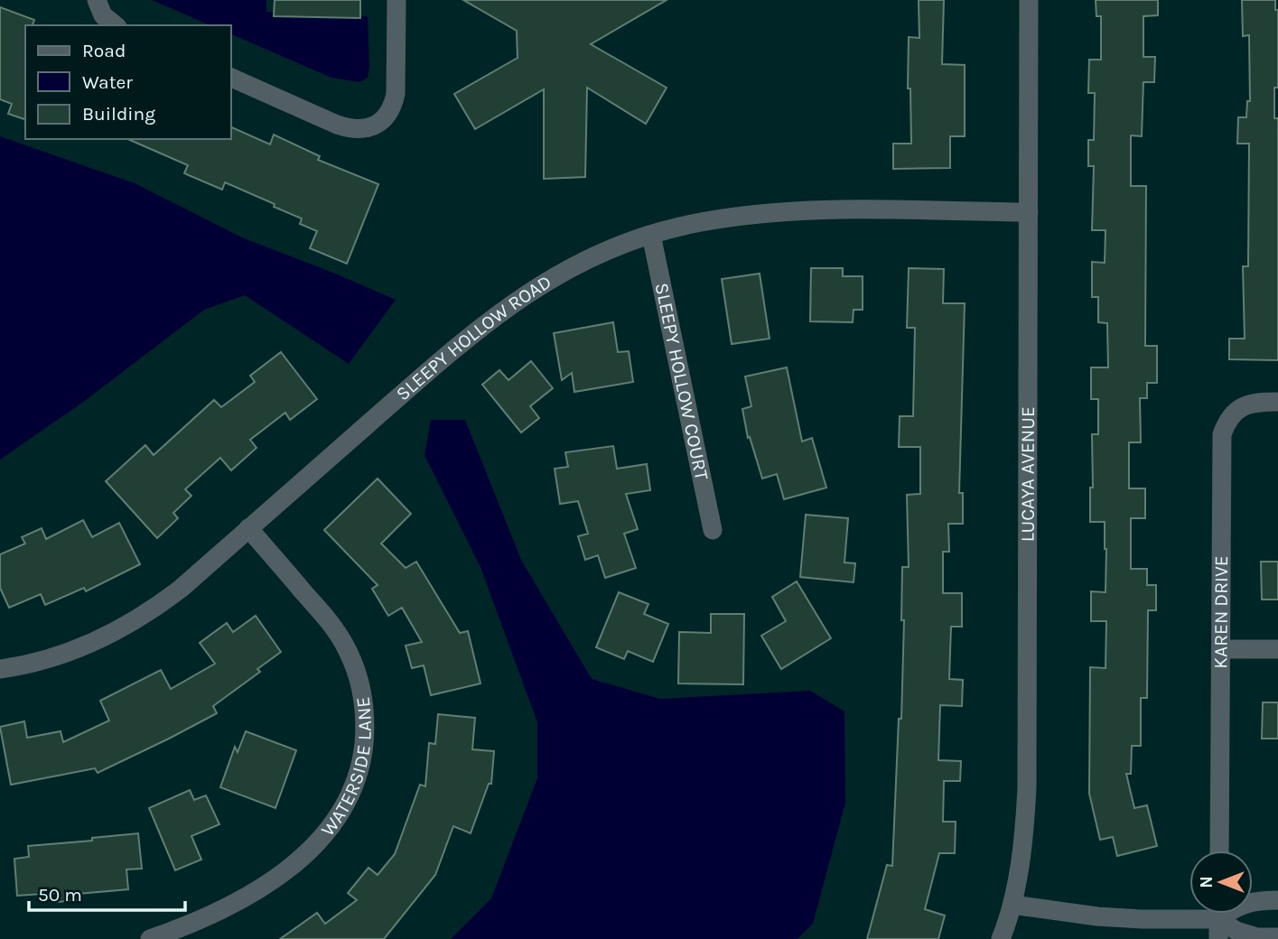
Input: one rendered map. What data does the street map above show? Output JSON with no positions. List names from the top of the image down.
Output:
{
  "streets": {
    "street": [
      "SLEEPY HOLLOW ROAD",
      "SLEEPY HOLLOW COURT",
      "LUCAYA AVENUE",
      "KAREN DRIVE",
      "WATERSIDE LANE"
    ]
  },
  "crossings": [
    ["SLEEPY HOLLOW ROAD", "SLEEPY HOLLOW COURT"],
    ["SLEEPY HOLLOW ROAD", "LUCAYA AVENUE"],
    ["SLEEPY HOLLOW ROAD", "WATERSIDE LANE"]
  ],
  "legend": ["Road", "Water", "Building"],
  "scale_bar": "50 m",
  "north": "left"
}
